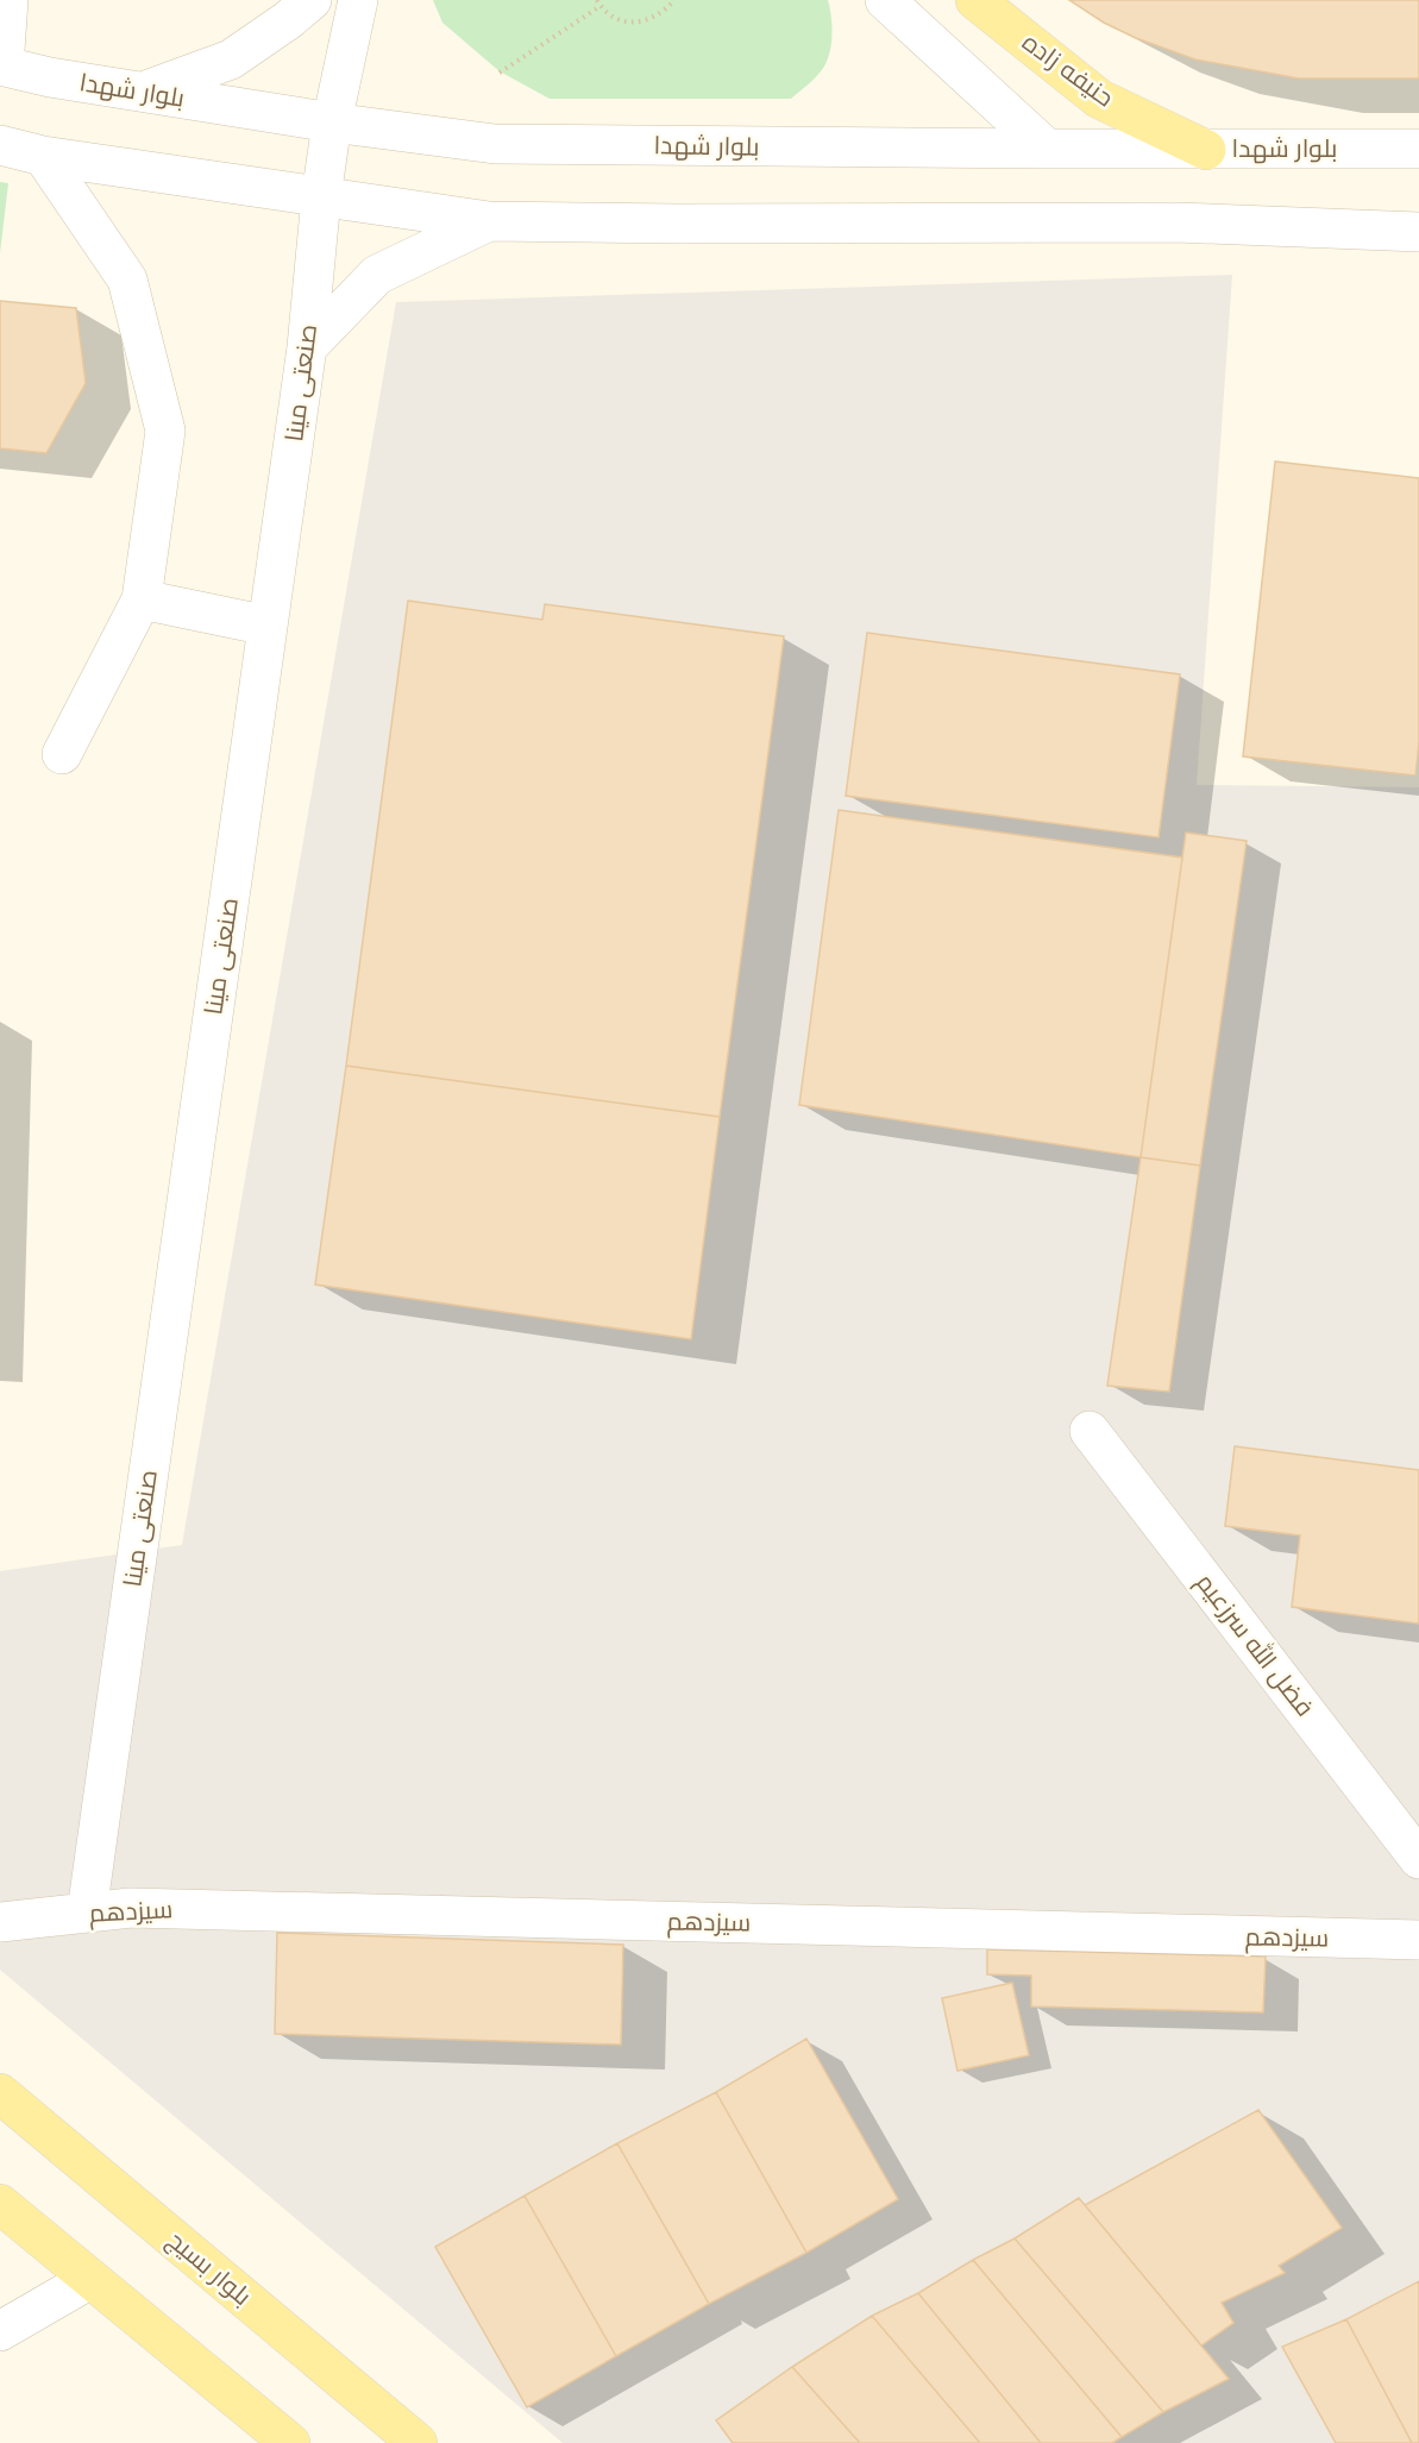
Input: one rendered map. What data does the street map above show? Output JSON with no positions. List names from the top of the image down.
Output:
{
  "streets": {
    "main road": ["حنیفه زاده", "بلوار بسیج"],
    "street": [
      "بلوار شهدا",
      "صنعتی مینا",
      "فضل الله سرزعیم",
      "سیزدهم"
    ]
  },
  "crossings": [
    ["حنیفه زاده", "بلوار شهدا"],
    ["بلوار شهدا", "صنعتی مینا"],
    ["صنعتی مینا", "سیزدهم"]
  ]
}
